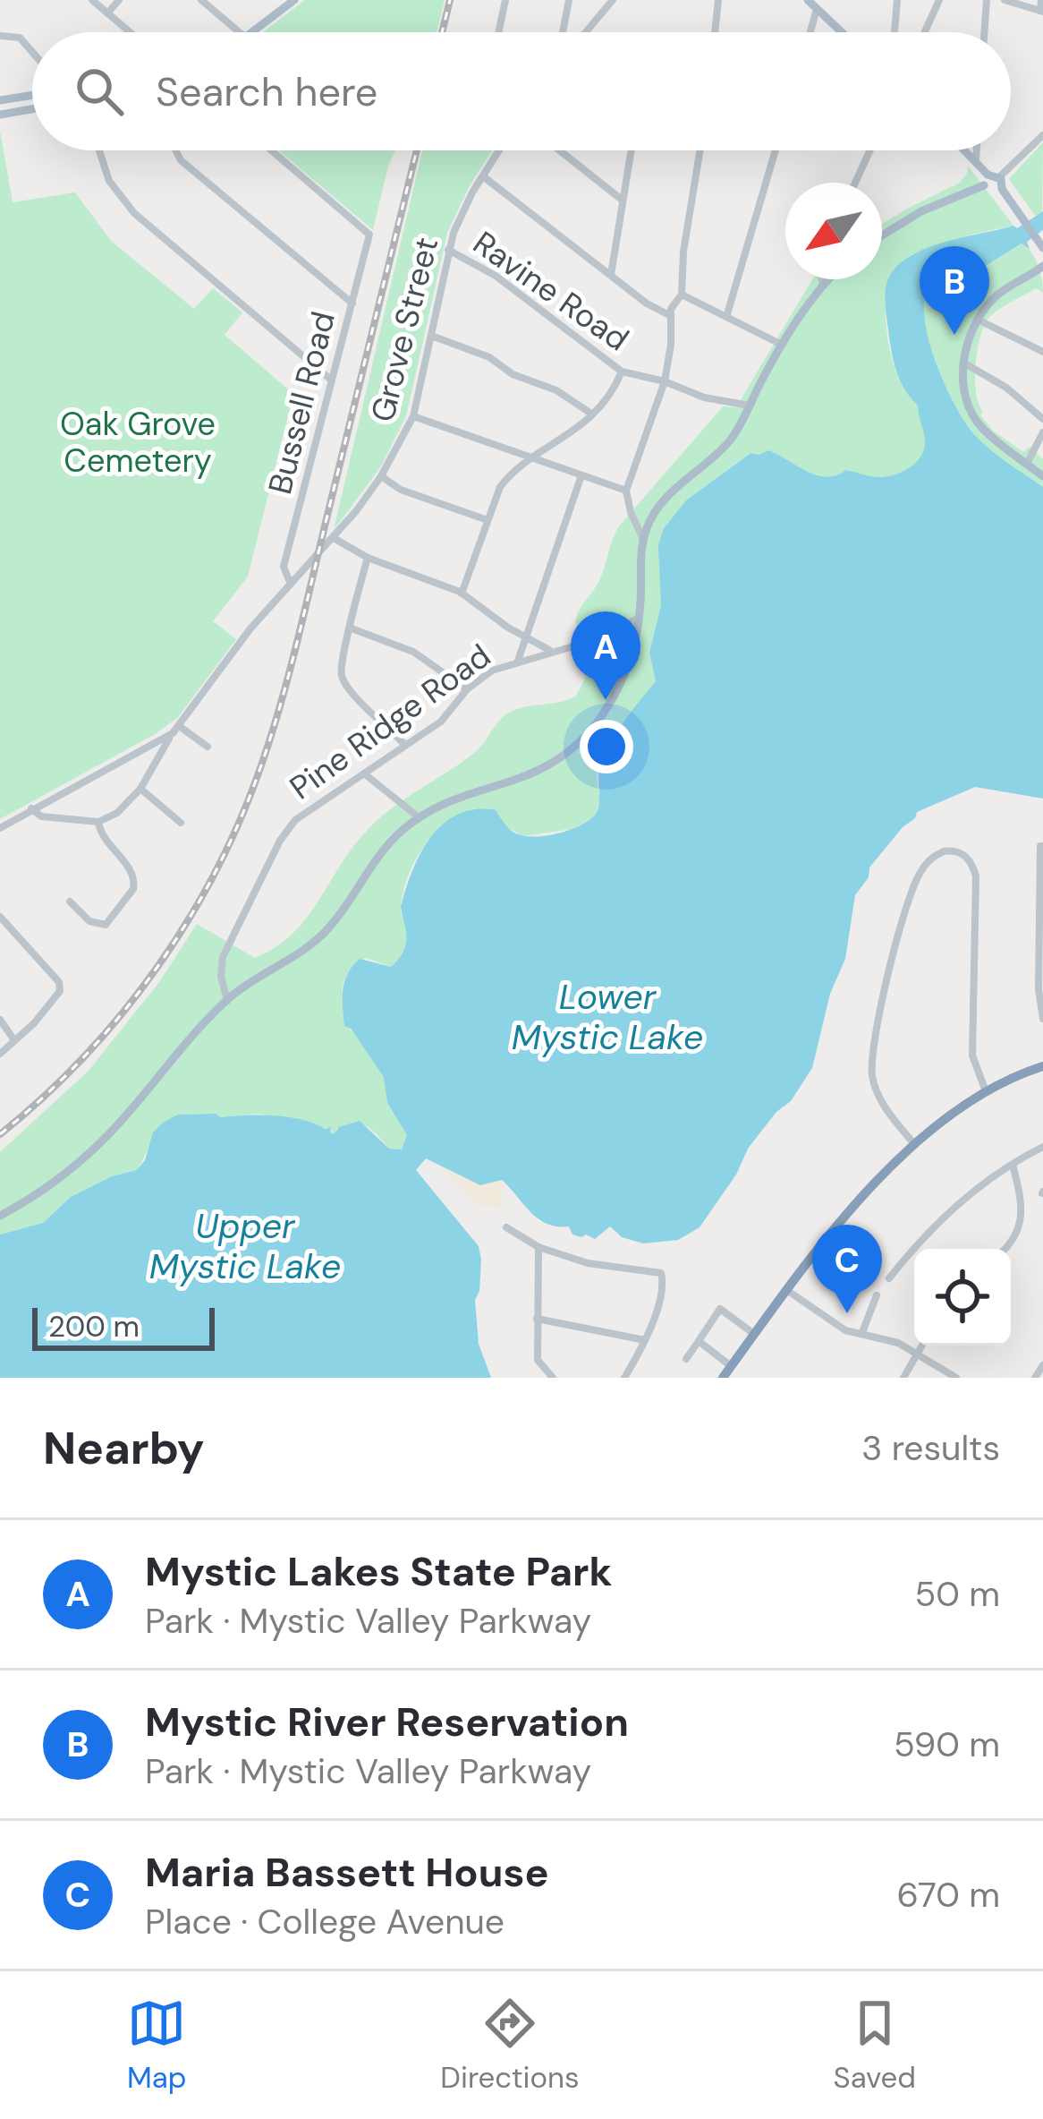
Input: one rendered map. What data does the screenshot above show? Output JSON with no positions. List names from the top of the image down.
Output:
{
  "streets": {
    "street": [
      "Ravine Road",
      "Grove Street",
      "Bussell Road",
      "Pine Ridge Road"
    ]
  },
  "crossings": [
    ["Ravine Road", "Grove Street"],
    ["Grove Street", "Bussell Road"]
  ],
  "water": ["Lower Mystic Lake", "Upper Mystic Lake"],
  "parks": ["Oak Grove Cemetery"],
  "scale_bar": "200 m",
  "north": "bottom left",
  "page": {
    "search": "Search here",
    "pins": ["B", "A", "C"],
    "scale": "200 m",
    "heading": ["Nearby", "3 results"],
    "list": [
      {
        "mark": "A",
        "name": "Mystic Lakes State Park",
        "note": "Park · Mystic Valley Parkway",
        "value": "50 m"
      },
      {
        "mark": "B",
        "name": "Mystic River Reservation",
        "note": "Park · Mystic Valley Parkway",
        "value": "590 m"
      },
      {
        "mark": "C",
        "name": "Maria Bassett House",
        "note": "Place · College Avenue",
        "value": "670 m"
      }
    ],
    "nav": ["Map", "Directions", "Saved"]
  }
}
